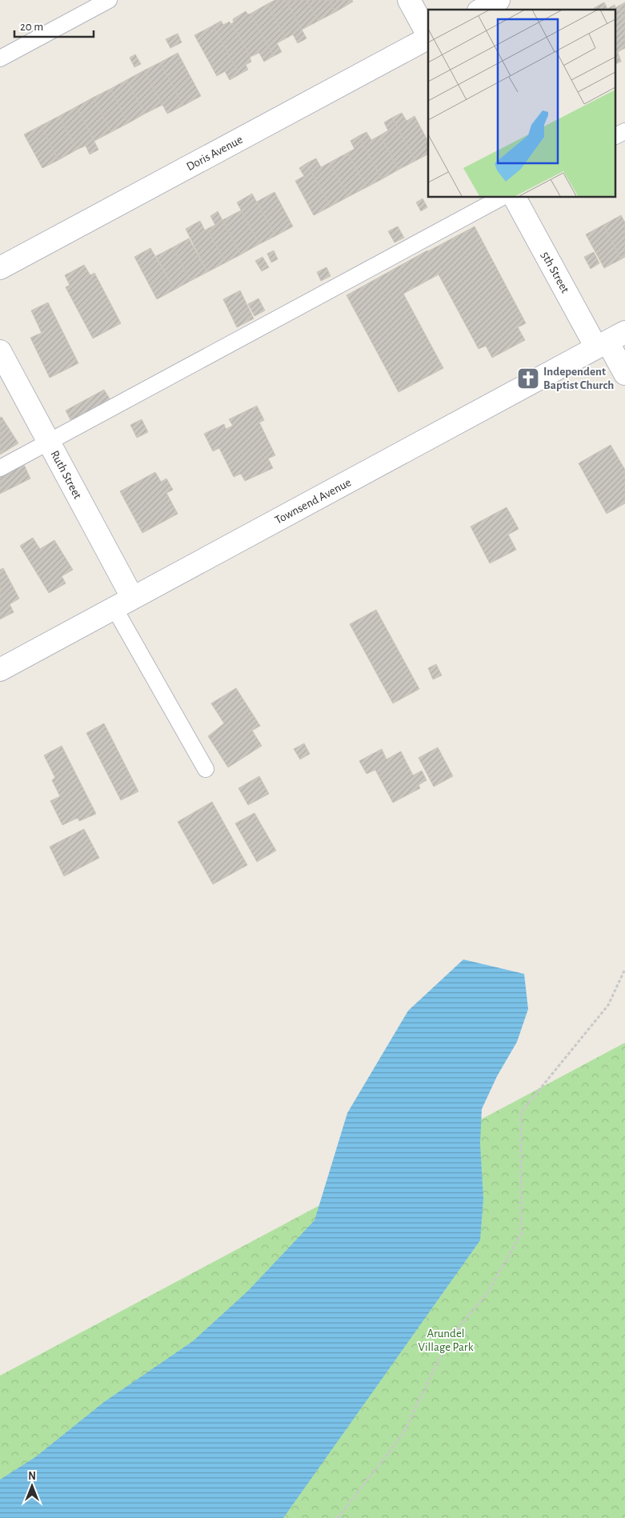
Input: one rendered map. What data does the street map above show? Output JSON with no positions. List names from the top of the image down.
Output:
{
  "streets": {
    "street": [
      "Doris Avenue",
      "5th Street",
      "Ruth Street",
      "Townsend Avenue"
    ]
  },
  "crossings": [
    ["5th Street", "Townsend Avenue"],
    ["Ruth Street", "Townsend Avenue"]
  ],
  "parks": ["Arundel Village Park"],
  "places": {
    "church": ["Independent Baptist Church"]
  },
  "scale_bar": "20 m",
  "north": "top"
}
